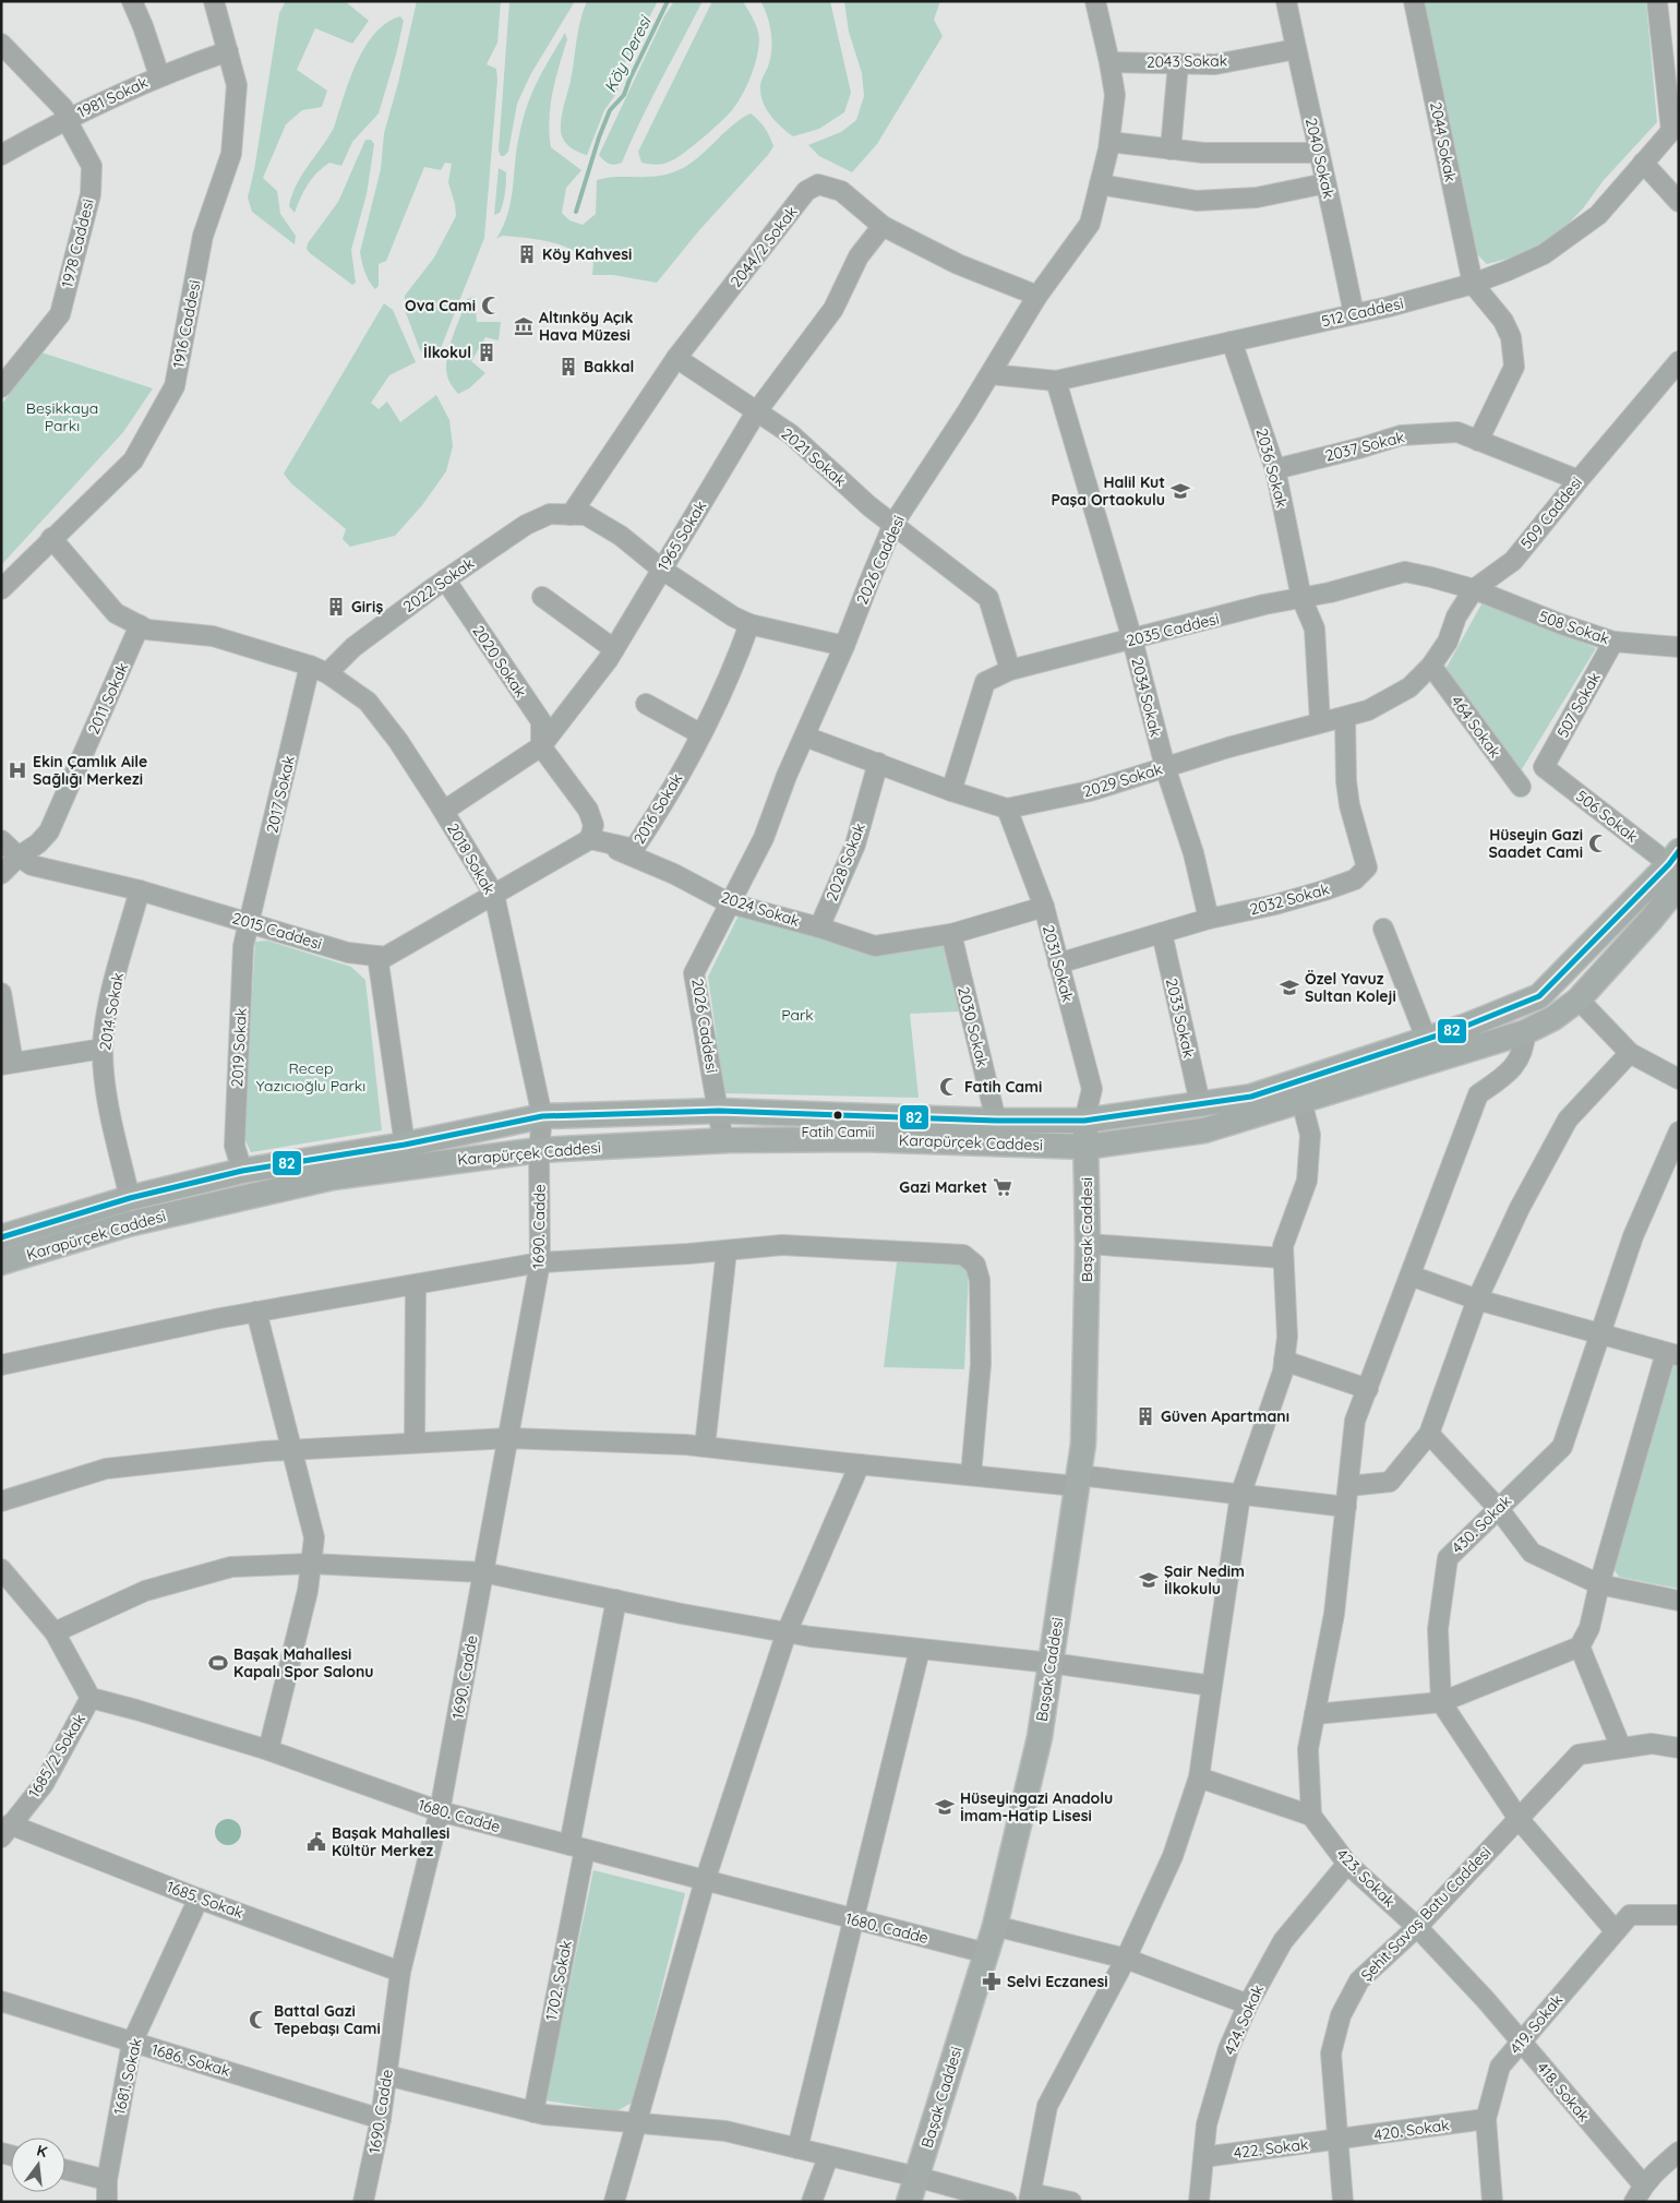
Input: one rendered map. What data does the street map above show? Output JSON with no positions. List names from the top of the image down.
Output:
{
  "streets": {
    "main road": ["Karapürçek Caddesi", "Başak Caddesi"],
    "street": [
      "2043 Sokak",
      "1981 Sokak",
      "2044 Sokak",
      "2040 Sokak",
      "1978 Caddesi",
      "2044/2 Sokak",
      "512 Caddesi",
      "1916 Caddesi",
      "2037 Sokak",
      "2021 Sokak",
      "2036 Sokak",
      "509 Caddesi",
      "1965 Sokak",
      "2026 Caddesi",
      "2022 Sokak",
      "508 Sokak",
      "2035 Caddesi",
      "2020 Sokak",
      "2034 Sokak",
      "2011 Sokak",
      "507 Sokak",
      "464 Sokak",
      "2029 Sokak",
      "2017 Sokak",
      "2016 Sokak",
      "506 Sokak",
      "2018 Sokak",
      "2028 Sokak",
      "2032 Sokak",
      "2024 Sokak",
      "2015 Caddesi",
      "2031 Sokak",
      "2014 Sokak",
      "2033 Sokak",
      "2030 Sokak",
      "2019 Sokak",
      "1690. Cadde",
      "430. Sokak",
      "1685/2 Sokak",
      "1680. Cadde",
      "423. Sokak",
      "1685. Sokak",
      "Şehit Savaş Batu Caddesi",
      "1702. Sokak",
      "424. Sokak",
      "419. Sokak",
      "1686. Sokak",
      "1681. Sokak",
      "418. Sokak",
      "420. Sokak",
      "422. Sokak"
    ]
  },
  "crossings": [
    ["2043 Sokak", "2040 Sokak"],
    ["2043 Sokak", "2026 Caddesi"],
    ["1981 Sokak", "1978 Caddesi"],
    ["1981 Sokak", "1916 Caddesi"],
    ["2044 Sokak", "512 Caddesi"],
    ["2040 Sokak", "512 Caddesi"],
    ["2044/2 Sokak", "2021 Sokak"],
    ["2044/2 Sokak", "1965 Sokak"],
    ["2044/2 Sokak", "2026 Caddesi"],
    ["2044/2 Sokak", "2022 Sokak"],
    ["512 Caddesi", "2036 Sokak"],
    ["512 Caddesi", "2026 Caddesi"],
    ["512 Caddesi", "2034 Sokak"],
    ["2037 Sokak", "2036 Sokak"],
    ["2037 Sokak", "509 Caddesi"],
    ["2021 Sokak", "1965 Sokak"],
    ["2021 Sokak", "2026 Caddesi"],
    ["2021 Sokak", "2035 Caddesi"],
    ["2036 Sokak", "2035 Caddesi"],
    ["509 Caddesi", "508 Sokak"],
    ["509 Caddesi", "2035 Caddesi"],
    ["509 Caddesi", "464 Sokak"],
    ["509 Caddesi", "2029 Sokak"],
    ["1965 Sokak", "2022 Sokak"],
    ["1965 Sokak", "2020 Sokak"],
    ["1965 Sokak", "2018 Sokak"],
    ["2026 Caddesi", "2022 Sokak"],
    ["2026 Caddesi", "2029 Sokak"],
    ["2026 Caddesi", "2024 Sokak"],
    ["2026 Caddesi", "Karapürçek Caddesi"],
    ["2022 Sokak", "2020 Sokak"],
    ["2022 Sokak", "2017 Sokak"],
    ["2022 Sokak", "2016 Sokak"],
    ["2022 Sokak", "2018 Sokak"],
    ["508 Sokak", "2035 Caddesi"],
    ["508 Sokak", "507 Sokak"],
    ["2035 Caddesi", "2034 Sokak"],
    ["2035 Caddesi", "2029 Sokak"],
    ["2034 Sokak", "2029 Sokak"],
    ["2034 Sokak", "2032 Sokak"],
    ["2011 Sokak", "2015 Caddesi"],
    ["507 Sokak", "506 Sokak"],
    ["464 Sokak", "2029 Sokak"],
    ["2029 Sokak", "2028 Sokak"],
    ["2029 Sokak", "2032 Sokak"],
    ["2029 Sokak", "2031 Sokak"],
    ["2017 Sokak", "2018 Sokak"],
    ["2017 Sokak", "2015 Caddesi"],
    ["2017 Sokak", "2019 Sokak"],
    ["2016 Sokak", "2024 Sokak"],
    ["506 Sokak", "Karapürçek Caddesi"],
    ["2018 Sokak", "Karapürçek Caddesi"],
    ["2018 Sokak", "1690. Cadde"],
    ["2028 Sokak", "2024 Sokak"],
    ["2032 Sokak", "2031 Sokak"],
    ["2032 Sokak", "2033 Sokak"],
    ["2024 Sokak", "2031 Sokak"],
    ["2024 Sokak", "2030 Sokak"],
    ["2015 Caddesi", "2014 Sokak"],
    ["2015 Caddesi", "2019 Sokak"],
    ["2031 Sokak", "Karapürçek Caddesi"],
    ["2031 Sokak", "Başak Caddesi"],
    ["2014 Sokak", "Karapürçek Caddesi"],
    ["2033 Sokak", "Karapürçek Caddesi"],
    ["2030 Sokak", "Karapürçek Caddesi"],
    ["2019 Sokak", "Karapürçek Caddesi"],
    ["Karapürçek Caddesi", "1690. Cadde"],
    ["Karapürçek Caddesi", "Başak Caddesi"],
    ["1690. Cadde", "1680. Cadde"],
    ["1690. Cadde", "1685. Sokak"],
    ["1690. Cadde", "1686. Sokak"],
    ["Başak Caddesi", "1680. Cadde"],
    ["1685/2 Sokak", "1680. Cadde"],
    ["1685/2 Sokak", "1685. Sokak"],
    ["1680. Cadde", "1702. Sokak"],
    ["423. Sokak", "Şehit Savaş Batu Caddesi"],
    ["423. Sokak", "424. Sokak"],
    ["423. Sokak", "418. Sokak"],
    ["1685. Sokak", "1681. Sokak"],
    ["Şehit Savaş Batu Caddesi", "418. Sokak"],
    ["Şehit Savaş Batu Caddesi", "420. Sokak"],
    ["Şehit Savaş Batu Caddesi", "422. Sokak"],
    ["424. Sokak", "422. Sokak"],
    ["419. Sokak", "418. Sokak"],
    ["419. Sokak", "420. Sokak"],
    ["1686. Sokak", "1681. Sokak"],
    ["420. Sokak", "422. Sokak"]
  ],
  "water": ["Köy Deresi"],
  "parks": ["Beşikkaya Parkı", "Park", "Recep Yazıcıoğlu Parkı"],
  "places": {
    "building": [
      "Köy Kahvesi",
      "İlkokul",
      "Bakkal",
      "Giriş",
      "Güven Apartmanı"
    ],
    "mosque": [
      "Ova Cami",
      "Hüseyin Gazi Saadet Cami",
      "Fatih Cami",
      "Battal Gazi Tepebaşı Cami"
    ],
    "museum": ["Altınköy Açık Hava Müzesi"],
    "school or university": [
      "Halil Kut Paşa Ortaokulu",
      "Özel Yavuz Sultan Koleji",
      "Şair Nedim İlkokulu",
      "Hüseyingazi Anadolu İmam-Hatip Lisesi"
    ],
    "hospital": ["Ekin Çamlık Aile Sağlığı Merkezi"],
    "other": ["Fatih Camii"],
    "supermarket": ["Gazi Market"],
    "sports": ["Başak Mahallesi Kapalı Spor Salonu"],
    "public building": ["Başak Mahallesi Kültür Merkez"],
    "pharmacy": ["Selvi Eczanesi"]
  },
  "lines": ["transit line 82"],
  "north": "top"
}
